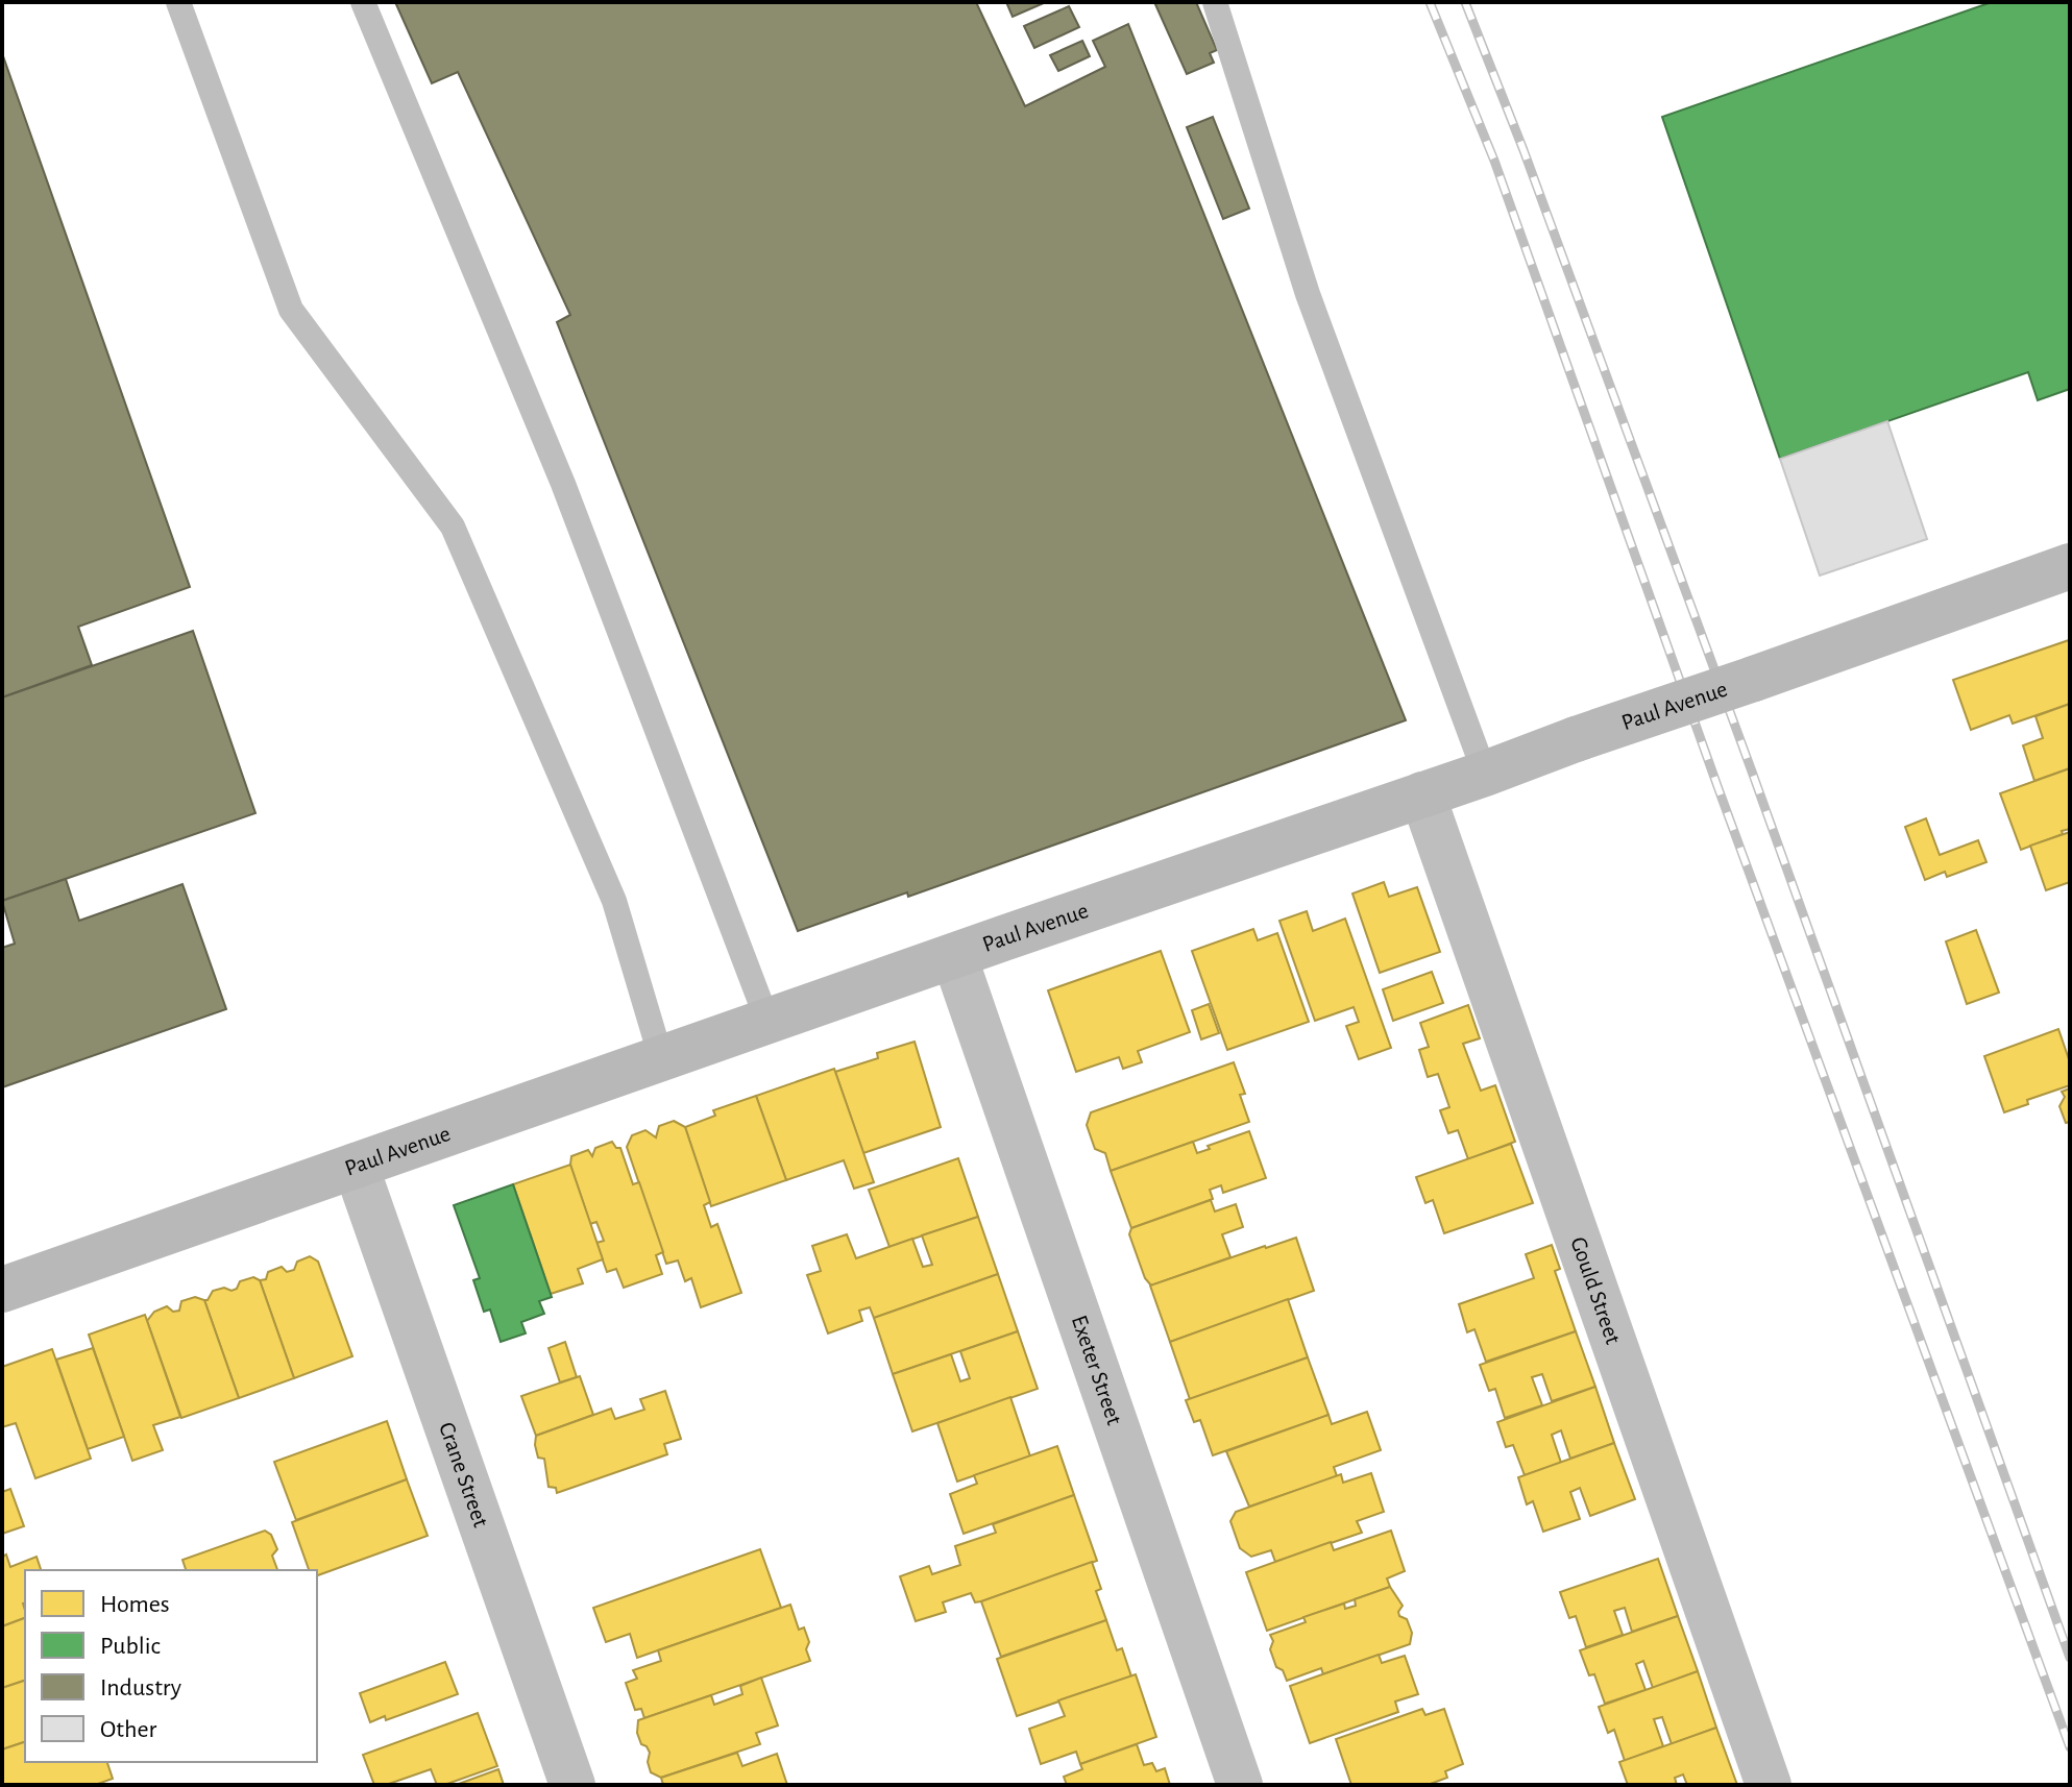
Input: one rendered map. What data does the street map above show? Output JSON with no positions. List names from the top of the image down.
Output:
{
  "streets": {
    "main road": ["Paul Avenue"],
    "street": ["Gould Street", "Exeter Street", "Crane Street"]
  },
  "crossings": [
    ["Paul Avenue", "Gould Street"],
    ["Paul Avenue", "Exeter Street"],
    ["Paul Avenue", "Crane Street"]
  ],
  "legend": [
    "Homes",
    "Public",
    "Industry",
    "Other"
  ]
}
